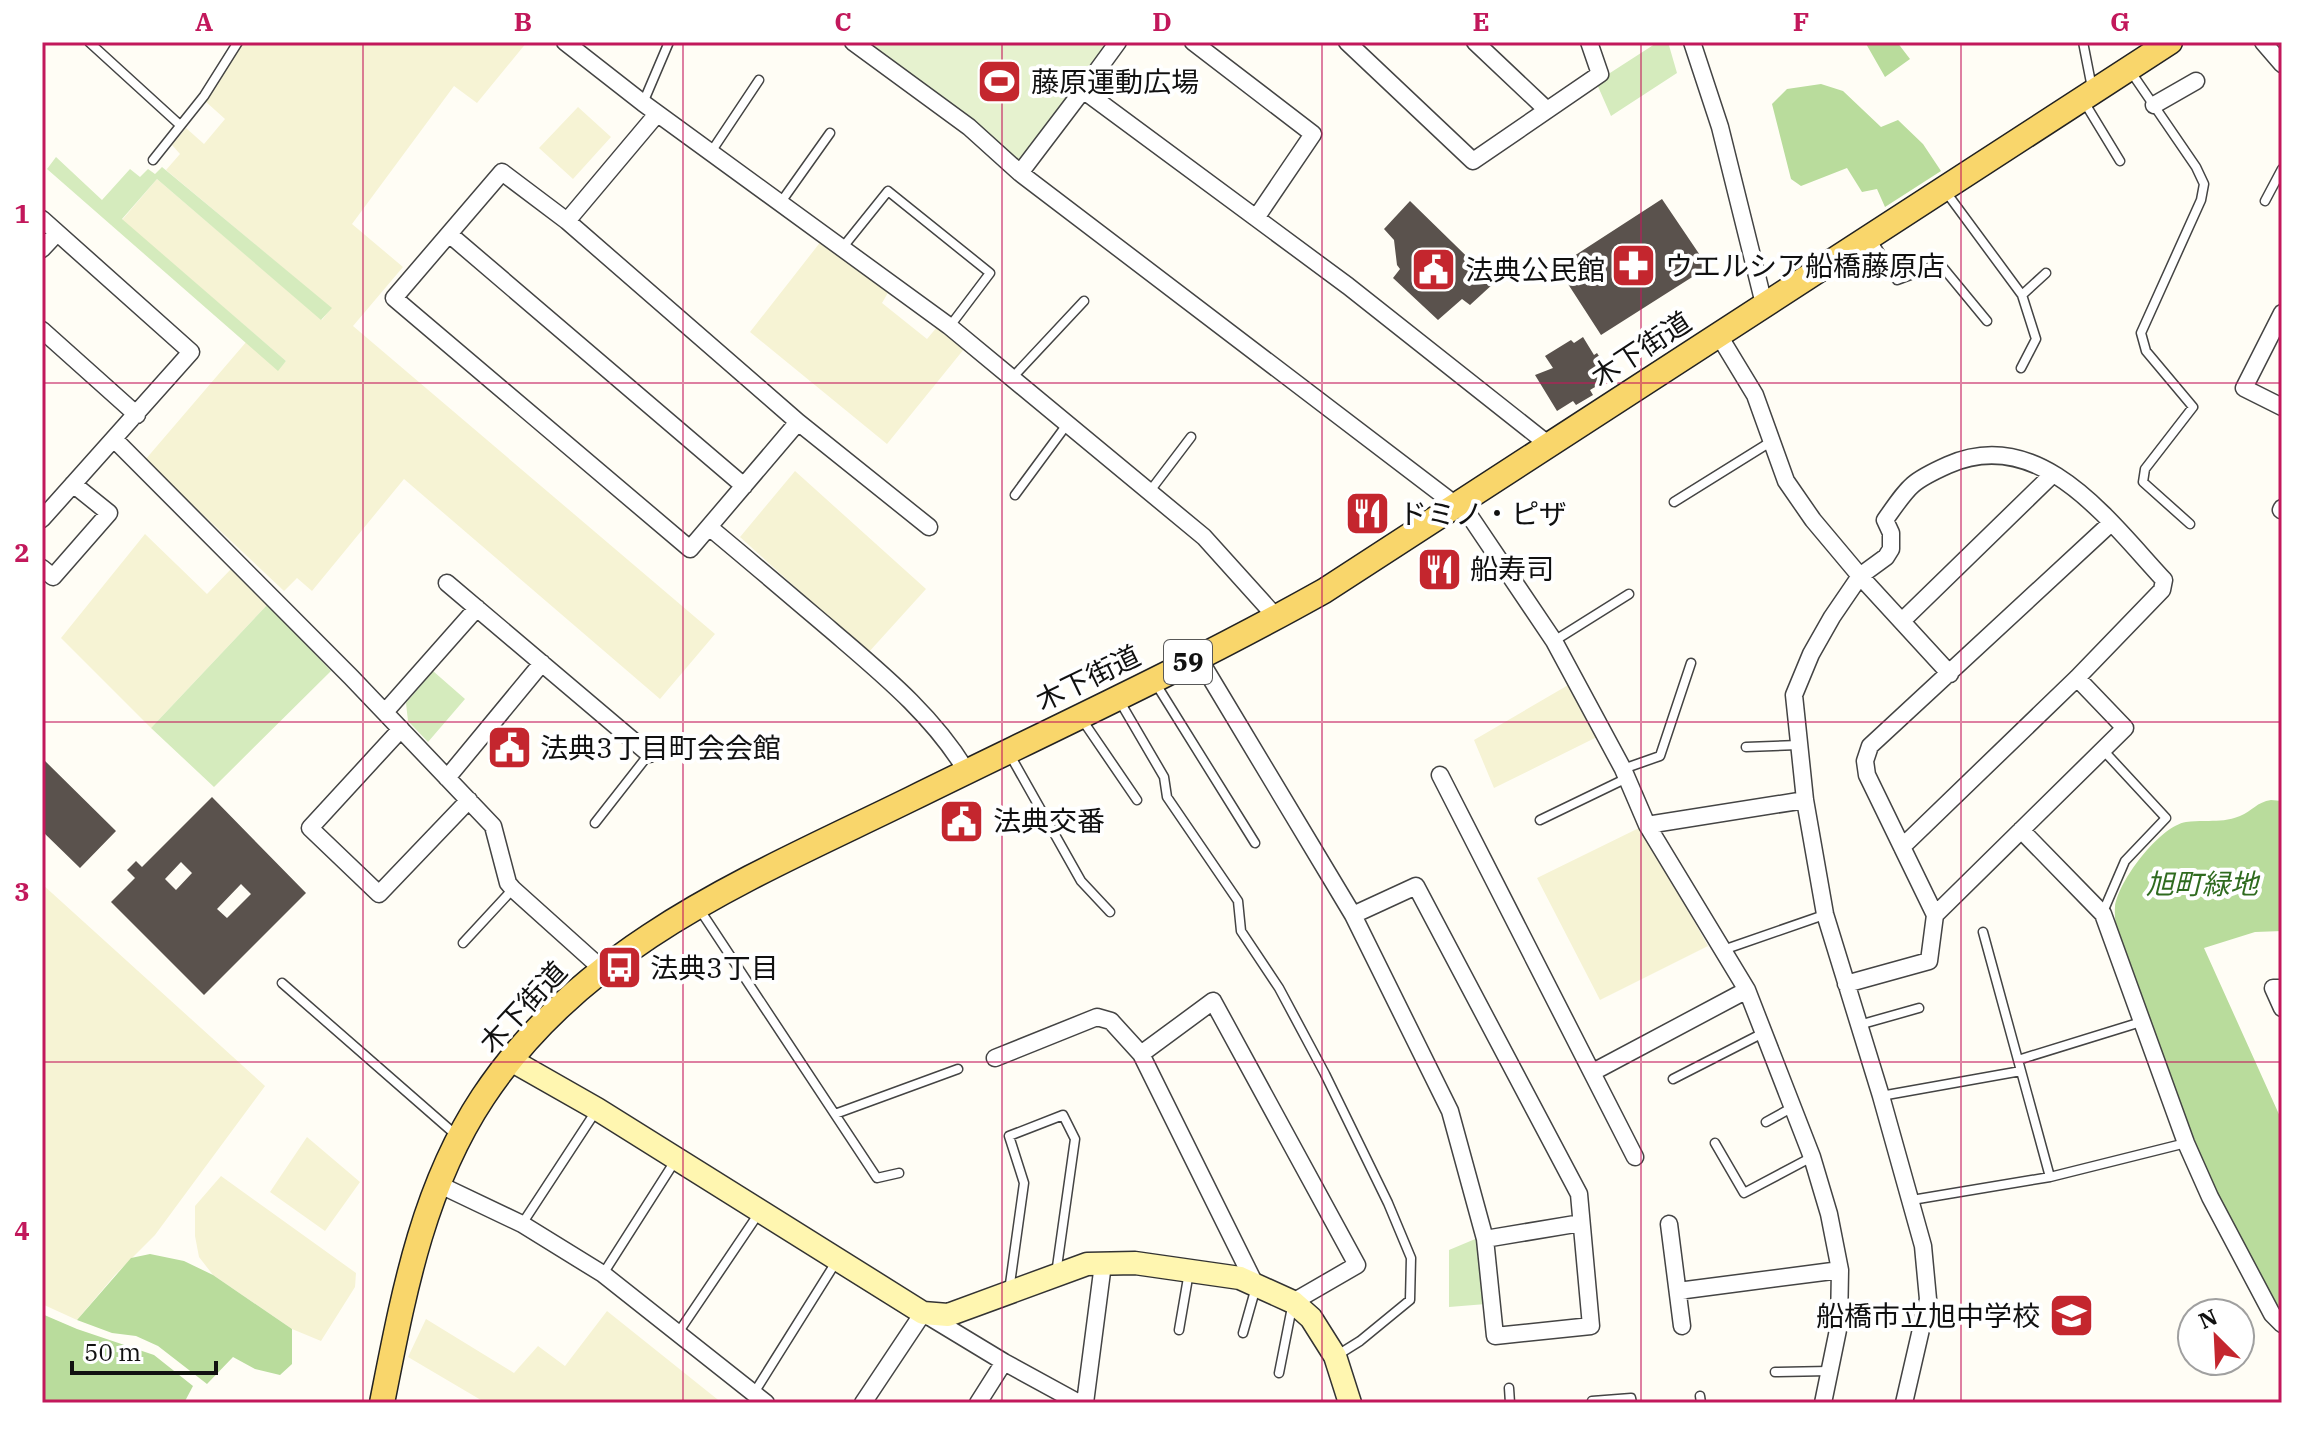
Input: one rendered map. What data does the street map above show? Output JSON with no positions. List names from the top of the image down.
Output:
{
  "streets": {
    "main road": ["木下街道", "59"]
  },
  "parks": ["旭町緑地"],
  "places": {
    "sports": ["藤原運動広場"],
    "pharmacy": ["ウエルシア船橋藤原店"],
    "public building": ["法典公民館", "法典3丁目町会会館", "法典交番"],
    "restaurant": ["ドミノ・ピザ", "船寿司"],
    "bus stop": ["法典3丁目"],
    "school or university": ["船橋市立旭中学校"]
  },
  "scale_bar": "50 m",
  "north": "top left",
  "grid": {
    "columns": [
      "A",
      "B",
      "C",
      "D",
      "E",
      "F",
      "G"
    ],
    "rows": [
      "1",
      "2",
      "3",
      "4"
    ]
  }
}
